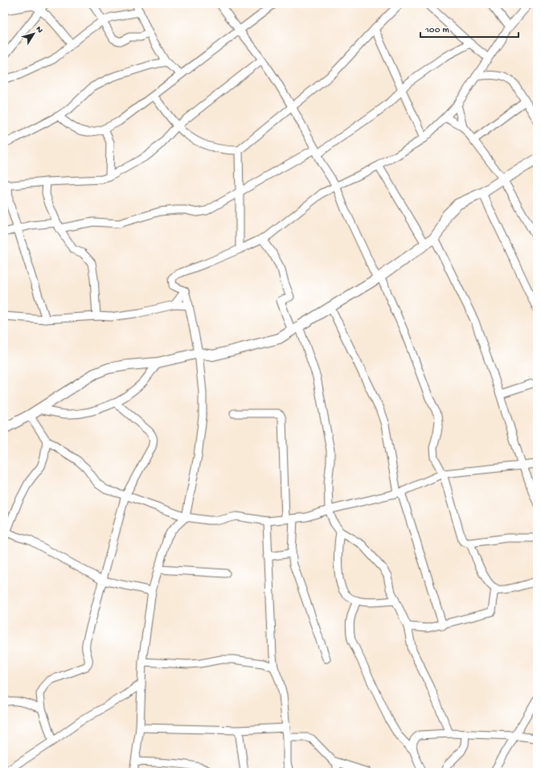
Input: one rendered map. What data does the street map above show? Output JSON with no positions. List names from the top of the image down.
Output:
{
  "scale_bar": "100 m",
  "north": "top right"
}
